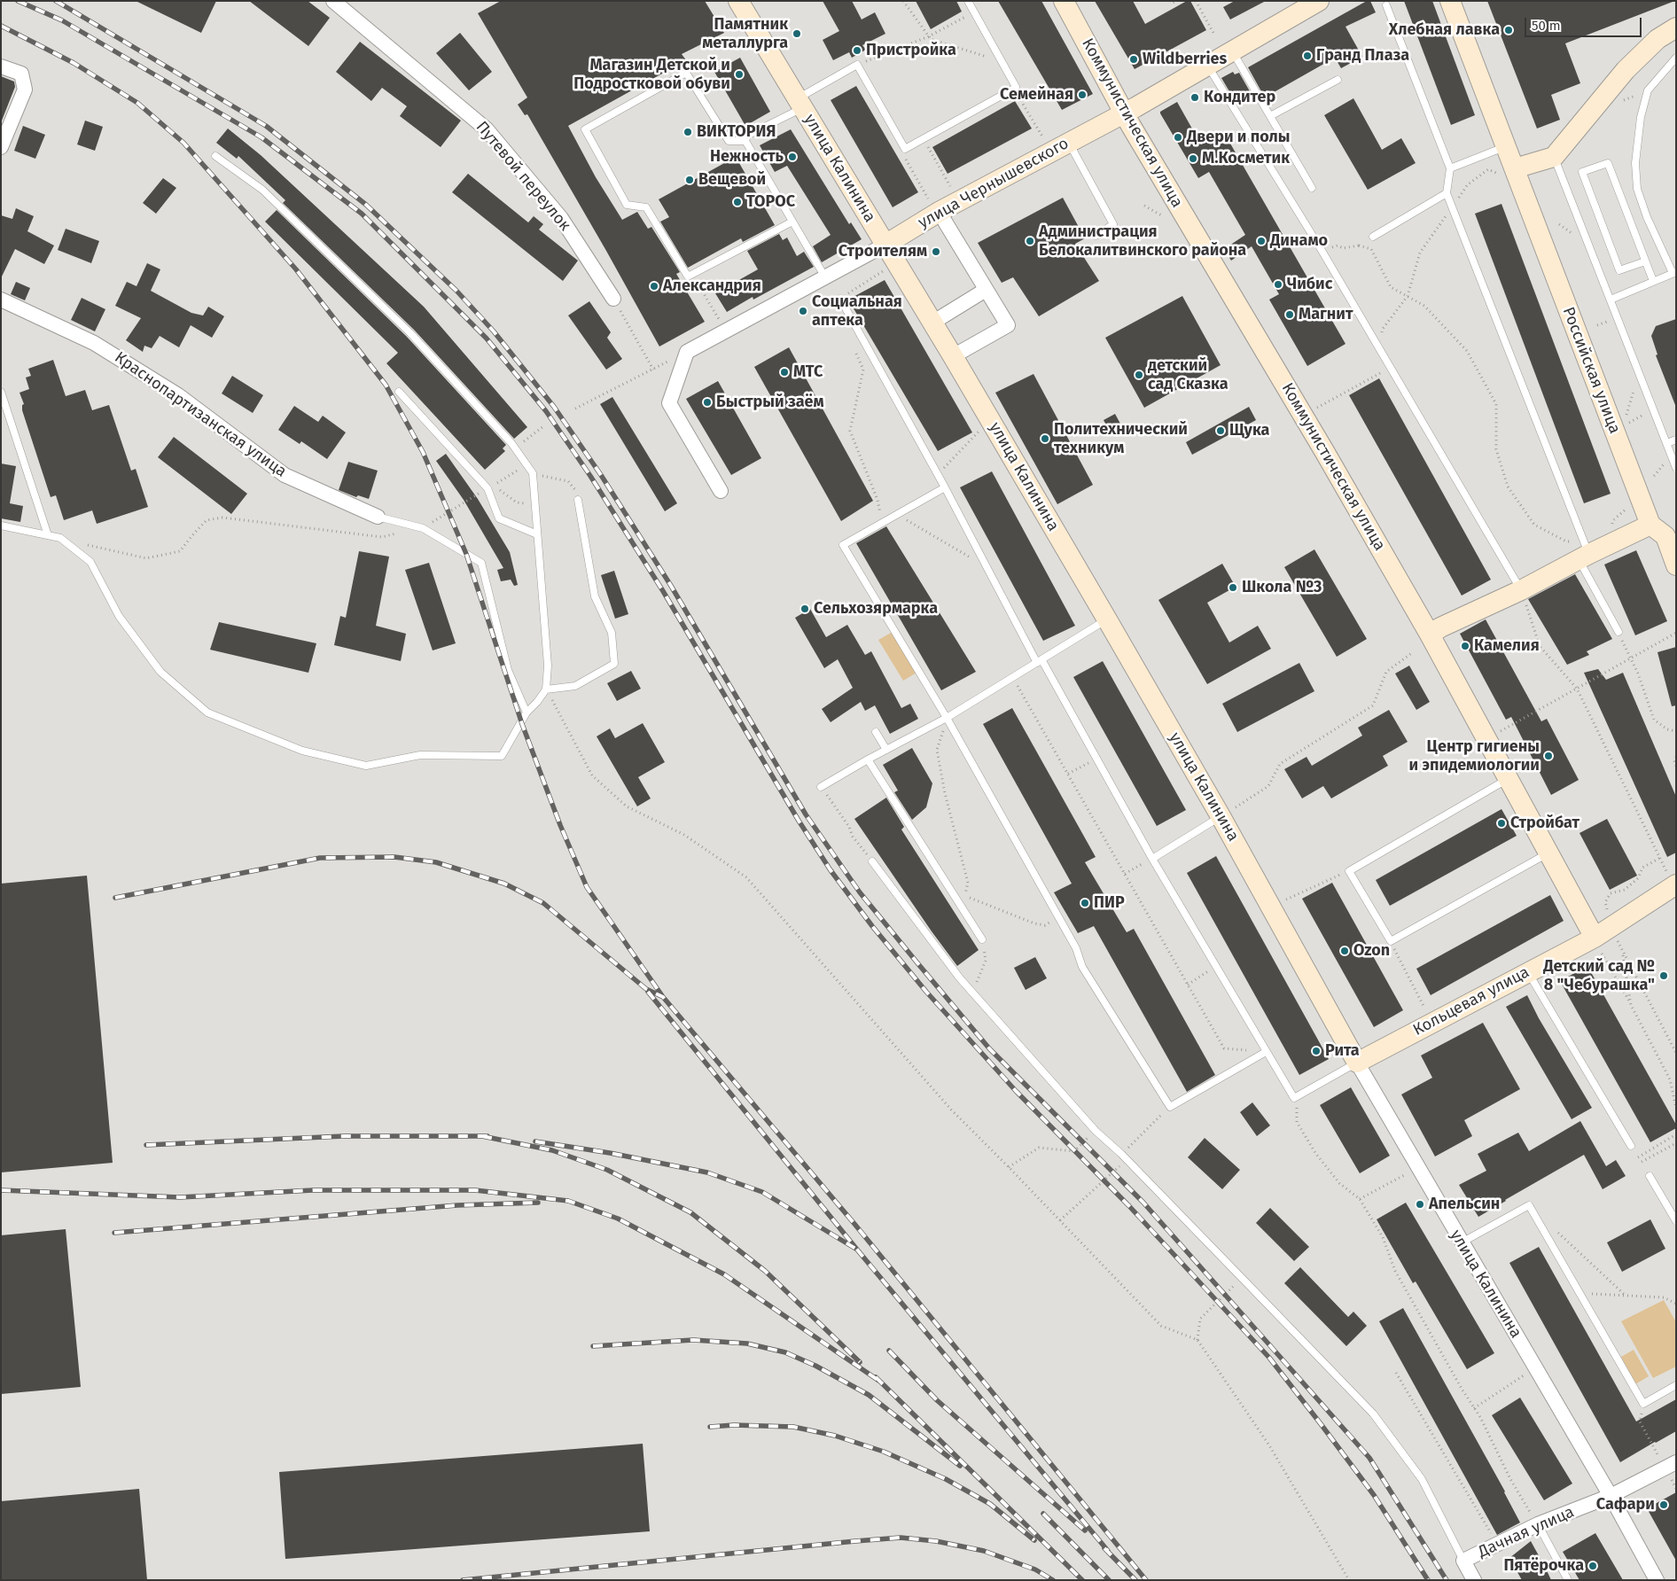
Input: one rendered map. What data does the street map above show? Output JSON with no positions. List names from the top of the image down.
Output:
{
  "streets": {
    "street": [
      "Коммунистическая улица",
      "улица Калинина",
      "Путевой переулок",
      "улица Чернышевского",
      "Российская улица",
      "Краснопартизанская улица",
      "Кольцевая улица",
      "Дачная улица"
    ]
  },
  "crossings": [
    ["Коммунистическая улица", "улица Чернышевского"],
    ["Коммунистическая улица", "Кольцевая улица"],
    ["улица Калинина", "улица Чернышевского"],
    ["улица Калинина", "Кольцевая улица"],
    ["улица Калинина", "Дачная улица"]
  ],
  "places": [
    "Хлебная лавка",
    "Памятник металлурга",
    "Пристройка",
    "Гранд Плаза",
    "Wildberries",
    "Магазин Детской и Подростковой обуви",
    "Семейная",
    "Кондитер",
    "ВИКТОРИЯ",
    "Двери и полы",
    "Нежность",
    "М.Косметик",
    "Вещевой",
    "ТОРОС",
    "Администрация Белокалитвинского района",
    "Динамо",
    "Строителям",
    "Чибис",
    "Александрия",
    "Социальная аптека",
    "Магнит",
    "МТС",
    "детский сад Сказка",
    "Быстрый заём",
    "Щука",
    "Политехнический техникум",
    "Школа №3",
    "Сельхозярмарка",
    "Камелия",
    "Центр гигиены и эпидемиологии",
    "Стройбат",
    "ПИР",
    "Ozon",
    "Детский сад № 8 \"Чебурашка\"",
    "Рита",
    "Апельсин",
    "Сафари",
    "Пятёрочка"
  ],
  "scale_bar": "50 m"
}
